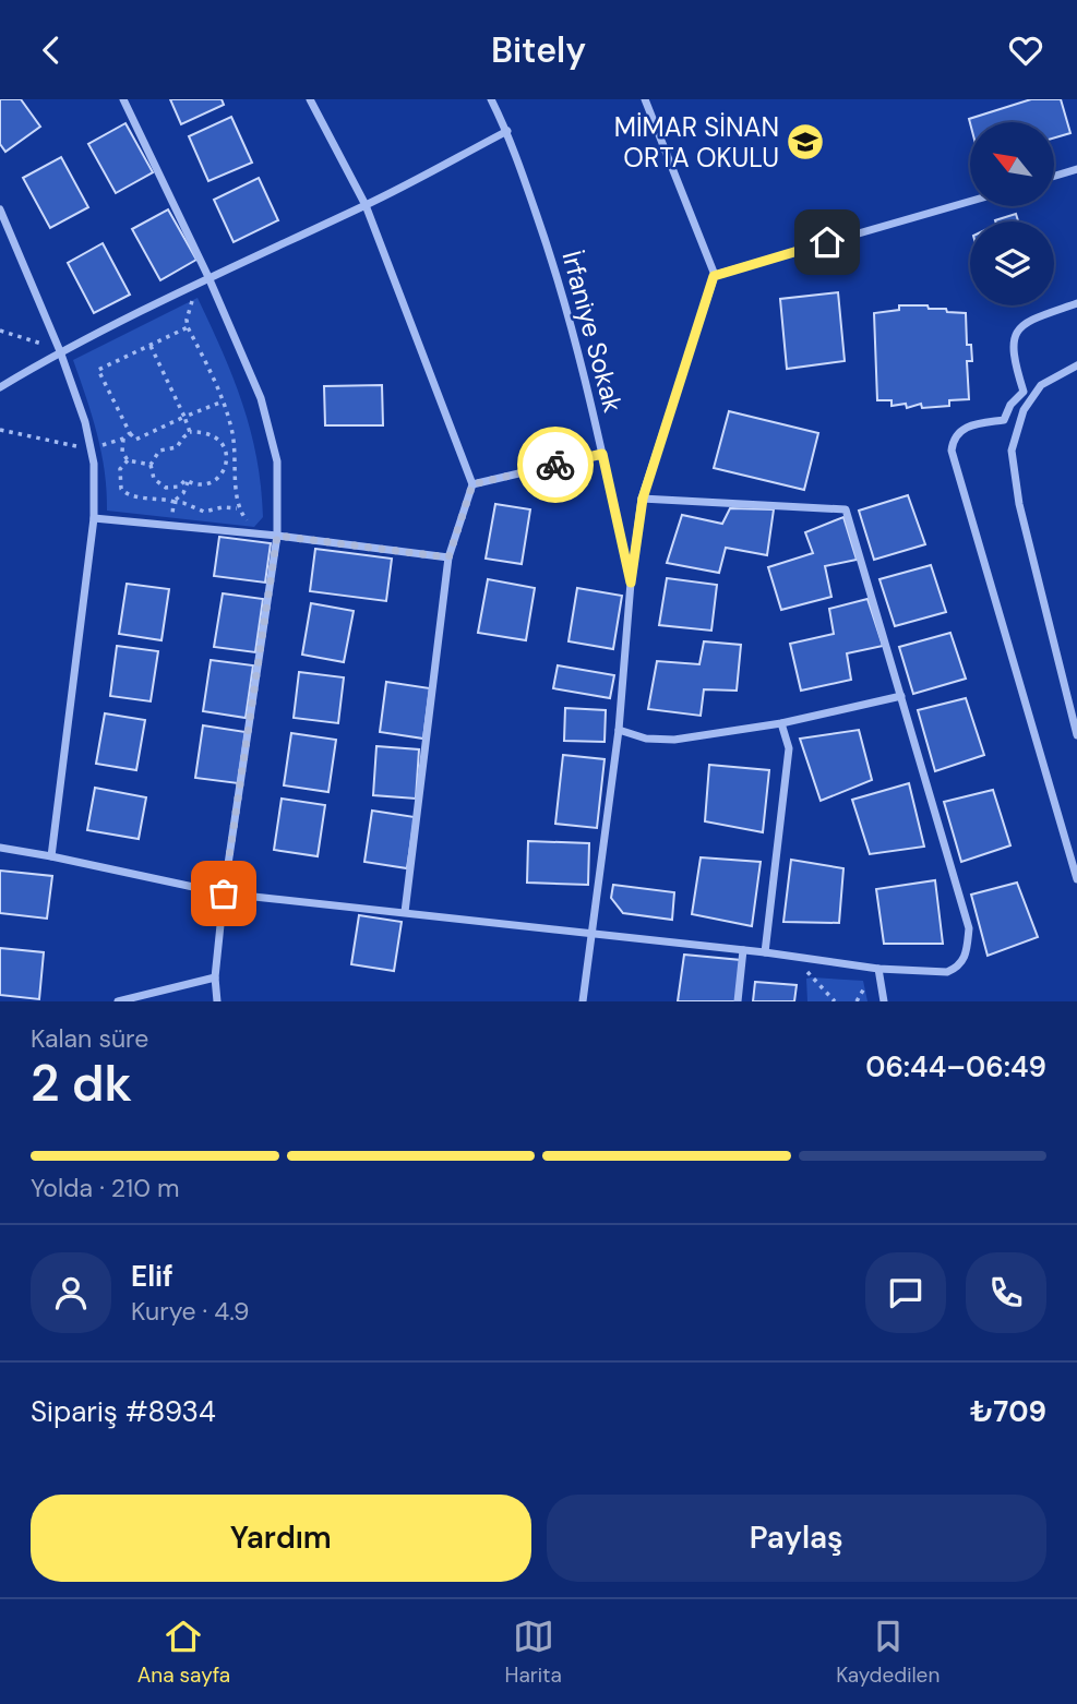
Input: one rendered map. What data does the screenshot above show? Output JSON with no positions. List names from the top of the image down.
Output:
{
  "streets": {
    "street": ["İrfaniye Sokak"]
  },
  "places": {
    "school or university": ["MİMAR SİNAN ORTA OKULU"]
  },
  "north": "top left",
  "page": {
    "header": "Bitely",
    "heading": ["2 dk", "Kalan süre", "06:44–06:49"],
    "panel": [
      "Elif",
      "Kurye · 4.9",
      "Sipariş #8934",
      "₺709"
    ],
    "bar": "Yolda · 210 m",
    "buttons": ["Yardım", "Paylaş"],
    "tabs": ["Ana sayfa", "Harita", "Kaydedilen"]
  }
}
